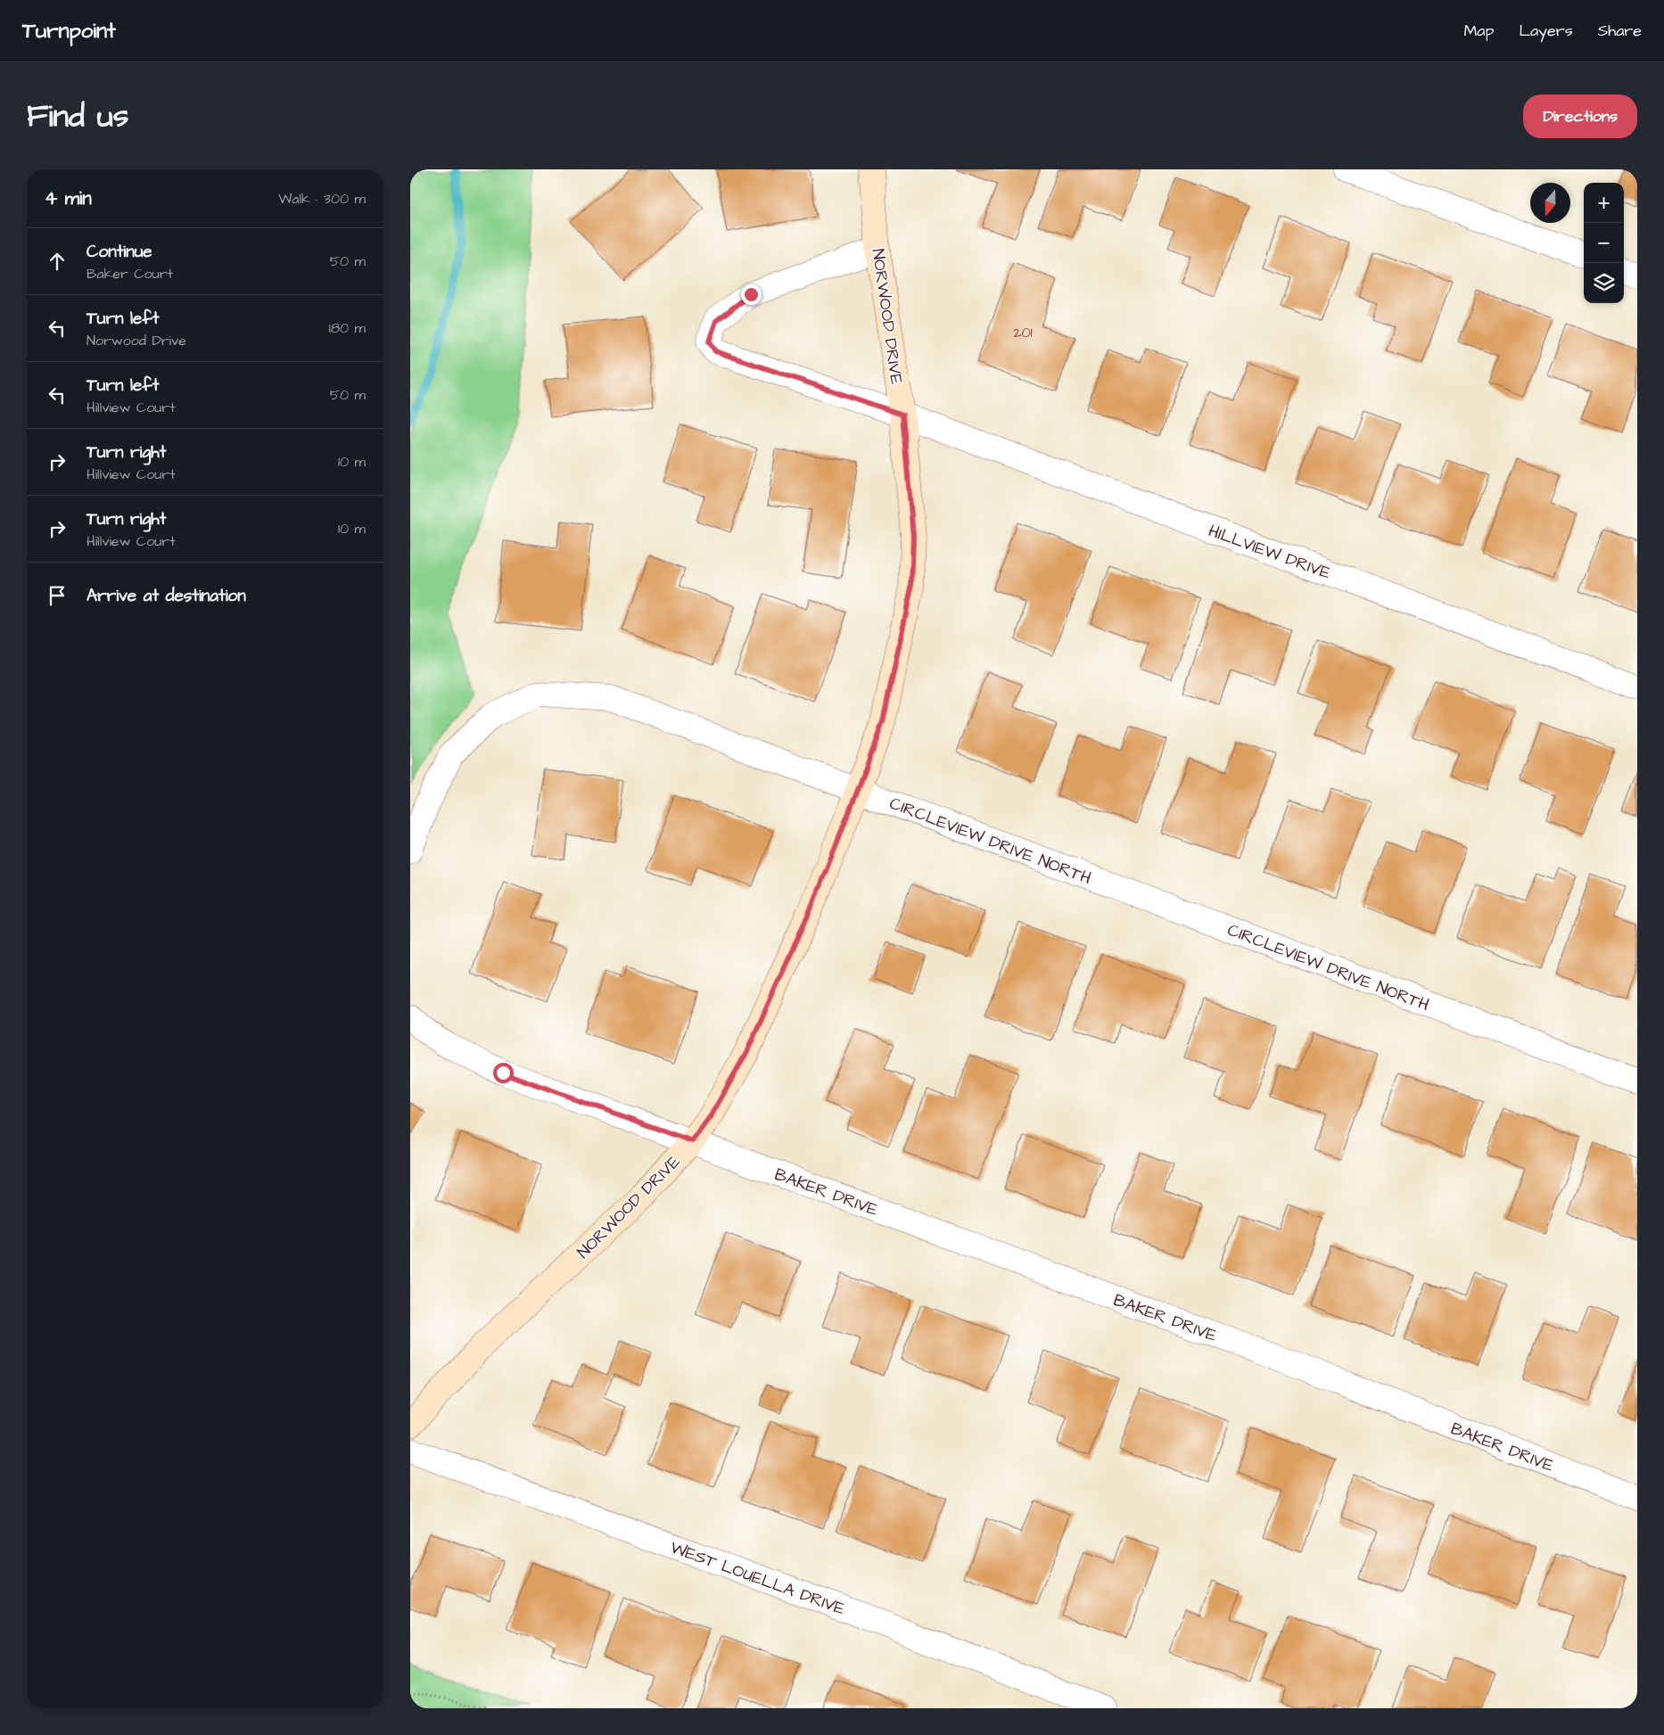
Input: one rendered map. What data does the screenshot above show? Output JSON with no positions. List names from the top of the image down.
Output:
{
  "streets": {
    "main road": ["NORWOOD DRIVE"],
    "street": [
      "HILLVIEW DRIVE",
      "CIRCLEVIEW DRIVE NORTH",
      "BAKER DRIVE",
      "WEST LOUELLA DRIVE"
    ]
  },
  "crossings": [
    ["NORWOOD DRIVE", "HILLVIEW DRIVE"],
    ["NORWOOD DRIVE", "CIRCLEVIEW DRIVE NORTH"],
    ["NORWOOD DRIVE", "BAKER DRIVE"]
  ],
  "house_numbers": ["201"],
  "north": "bottom",
  "page": {
    "header": "Turnpoint",
    "nav": ["Map", "Layers", "Share"],
    "title": "Find us",
    "buttons": "Directions",
    "heading": ["4 min", "Walk · 300 m"],
    "map_buttons": ["+", "−"],
    "list": [
      ["Continue", "Baker Court", "50 m"],
      ["Turn left", "Norwood Drive", "180 m"],
      ["Turn left", "Hillview Court", "50 m"],
      ["Turn right", "Hillview Court", "10 m"],
      ["Turn right", "Hillview Court", "10 m"],
      "Arrive at destination"
    ]
  }
}
